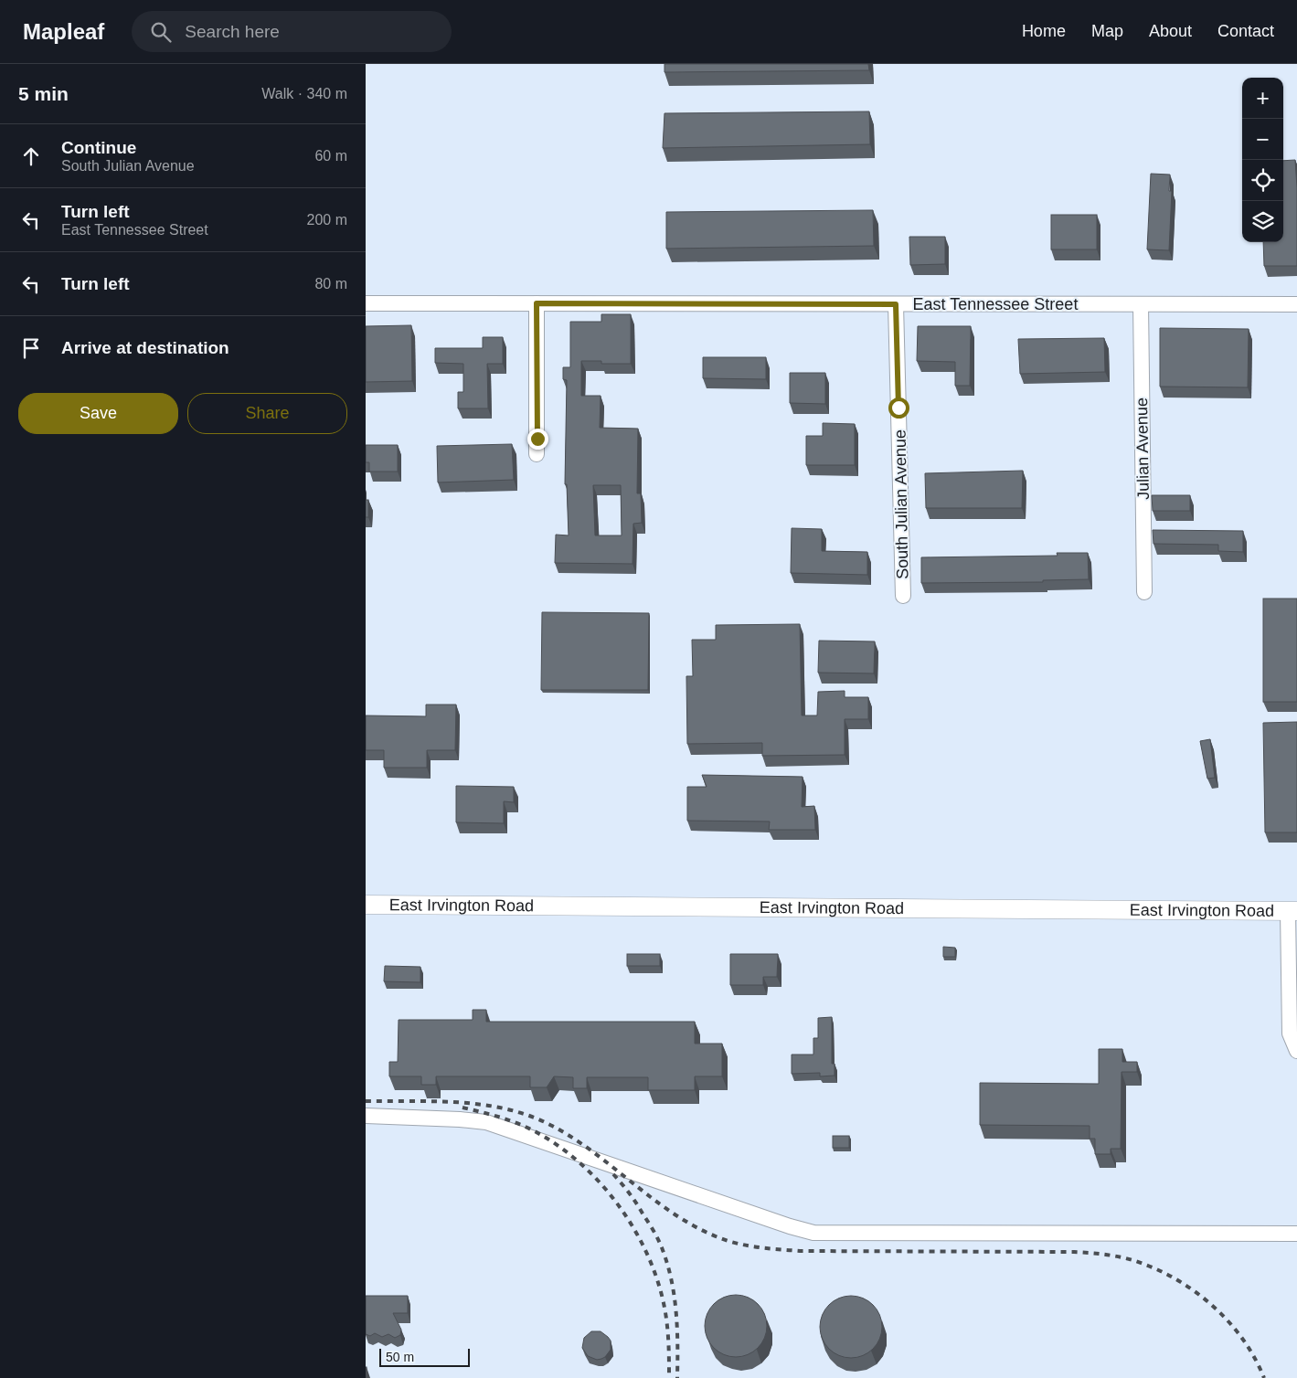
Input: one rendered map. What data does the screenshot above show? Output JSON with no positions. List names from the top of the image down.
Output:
{
  "streets": {
    "street": [
      "East Tennessee Street",
      "Julian Avenue",
      "South Julian Avenue",
      "East Irvington Road"
    ]
  },
  "crossings": [
    ["East Tennessee Street", "Julian Avenue"],
    ["East Tennessee Street", "South Julian Avenue"]
  ],
  "scale_bar": "50 m",
  "page": {
    "header": "Mapleaf",
    "search": "Search here",
    "nav": [
      "Home",
      "Map",
      "About",
      "Contact"
    ],
    "heading": ["5 min", "Walk · 340 m"],
    "map_buttons": ["+", "−"],
    "list": [
      ["Continue", "South Julian Avenue", "60 m"],
      ["Turn left", "East Tennessee Street", "200 m"],
      ["Turn left", "80 m"],
      "Arrive at destination"
    ],
    "buttons": ["Save", "Share"],
    "scale": "50 m"
  }
}
